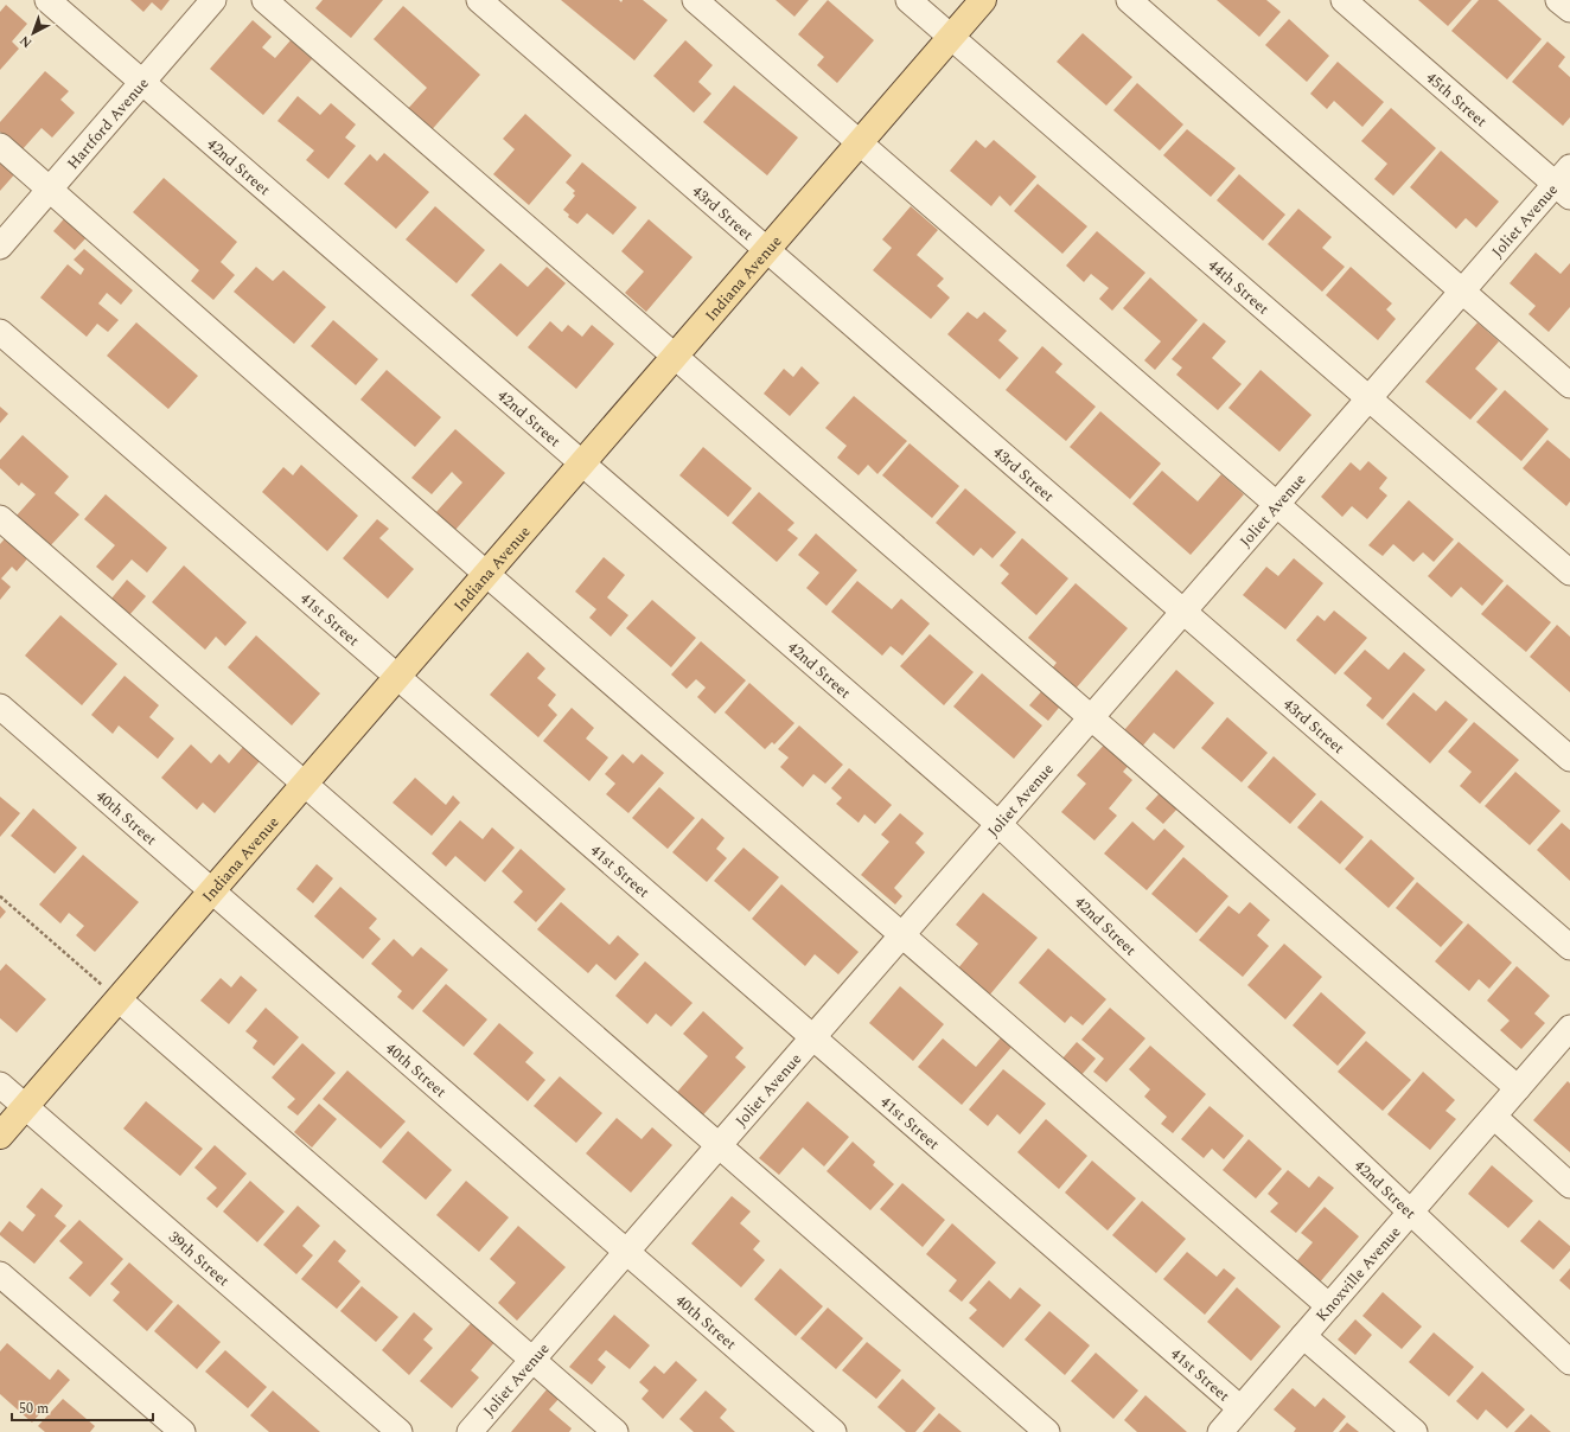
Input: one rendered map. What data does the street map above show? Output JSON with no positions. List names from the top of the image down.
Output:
{
  "streets": {
    "main road": ["Indiana Avenue"],
    "street": [
      "45th Street",
      "Hartford Avenue",
      "42nd Street",
      "43rd Street",
      "Joliet Avenue",
      "44th Street",
      "41st Street",
      "40th Street",
      "39th Street",
      "Knoxville Avenue"
    ]
  },
  "crossings": [
    ["45th Street", "Joliet Avenue"],
    ["Hartford Avenue", "42nd Street"],
    ["42nd Street", "Joliet Avenue"],
    ["42nd Street", "Indiana Avenue"],
    ["42nd Street", "Knoxville Avenue"],
    ["43rd Street", "Joliet Avenue"],
    ["43rd Street", "Indiana Avenue"],
    ["Joliet Avenue", "44th Street"],
    ["Joliet Avenue", "41st Street"],
    ["Joliet Avenue", "40th Street"],
    ["Indiana Avenue", "44th Street"],
    ["Indiana Avenue", "41st Street"],
    ["Indiana Avenue", "40th Street"],
    ["Indiana Avenue", "39th Street"],
    ["41st Street", "Knoxville Avenue"]
  ],
  "scale_bar": "50 m",
  "north": "bottom left"
}
